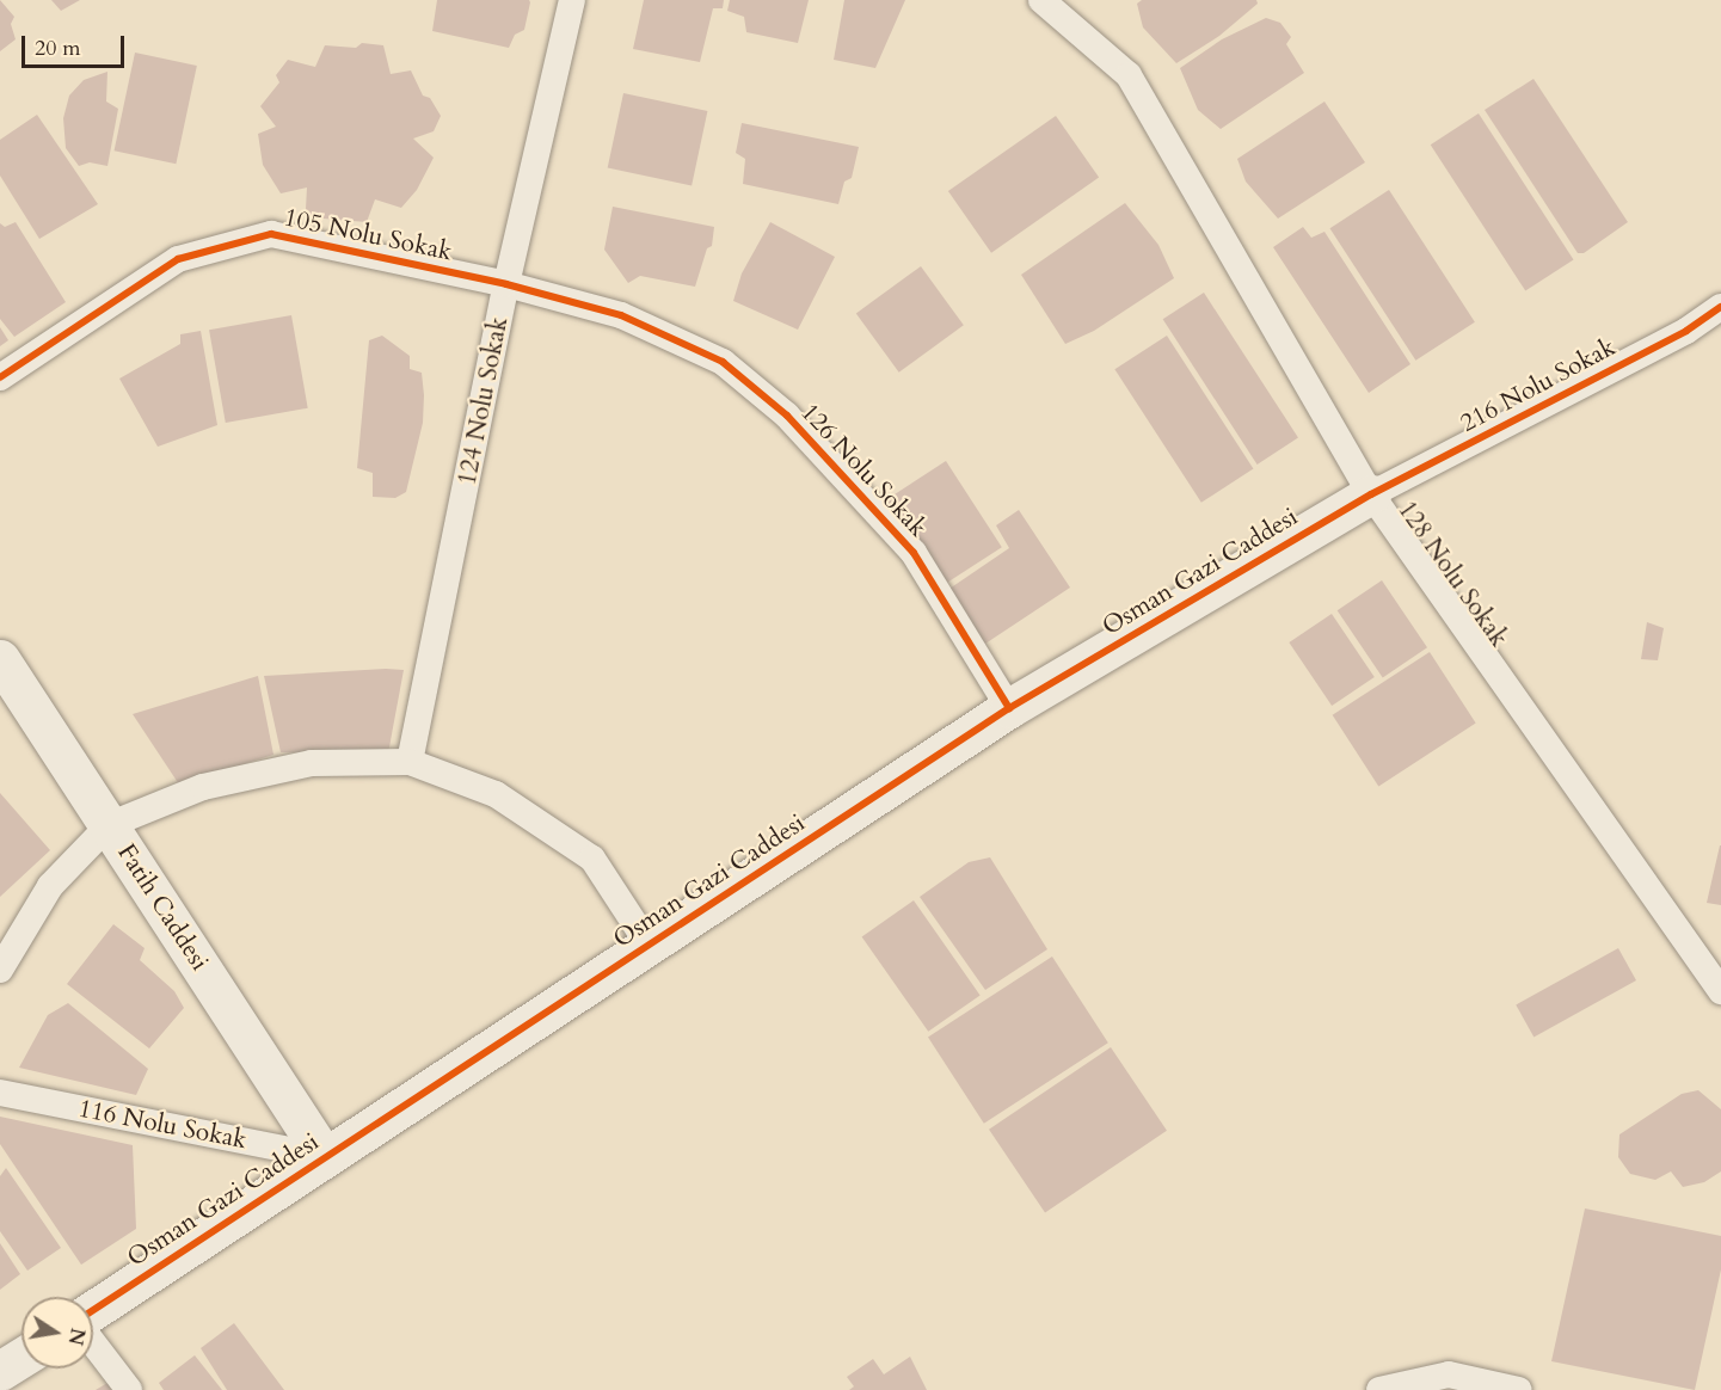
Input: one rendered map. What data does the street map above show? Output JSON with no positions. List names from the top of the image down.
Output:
{
  "streets": {
    "street": [
      "105 Nolu Sokak",
      "216 Nolu Sokak",
      "124 Nolu Sokak",
      "126 Nolu Sokak",
      "Osman Gazi Caddesi",
      "128 Nolu Sokak",
      "Fatih Caddesi",
      "116 Nolu Sokak"
    ]
  },
  "crossings": [
    ["105 Nolu Sokak", "124 Nolu Sokak"],
    ["105 Nolu Sokak", "126 Nolu Sokak"],
    ["216 Nolu Sokak", "Osman Gazi Caddesi"],
    ["216 Nolu Sokak", "128 Nolu Sokak"],
    ["124 Nolu Sokak", "126 Nolu Sokak"],
    ["126 Nolu Sokak", "Osman Gazi Caddesi"],
    ["Osman Gazi Caddesi", "128 Nolu Sokak"],
    ["Osman Gazi Caddesi", "Fatih Caddesi"],
    ["Osman Gazi Caddesi", "116 Nolu Sokak"],
    ["Fatih Caddesi", "116 Nolu Sokak"]
  ],
  "scale_bar": "20 m",
  "north": "right"
}
